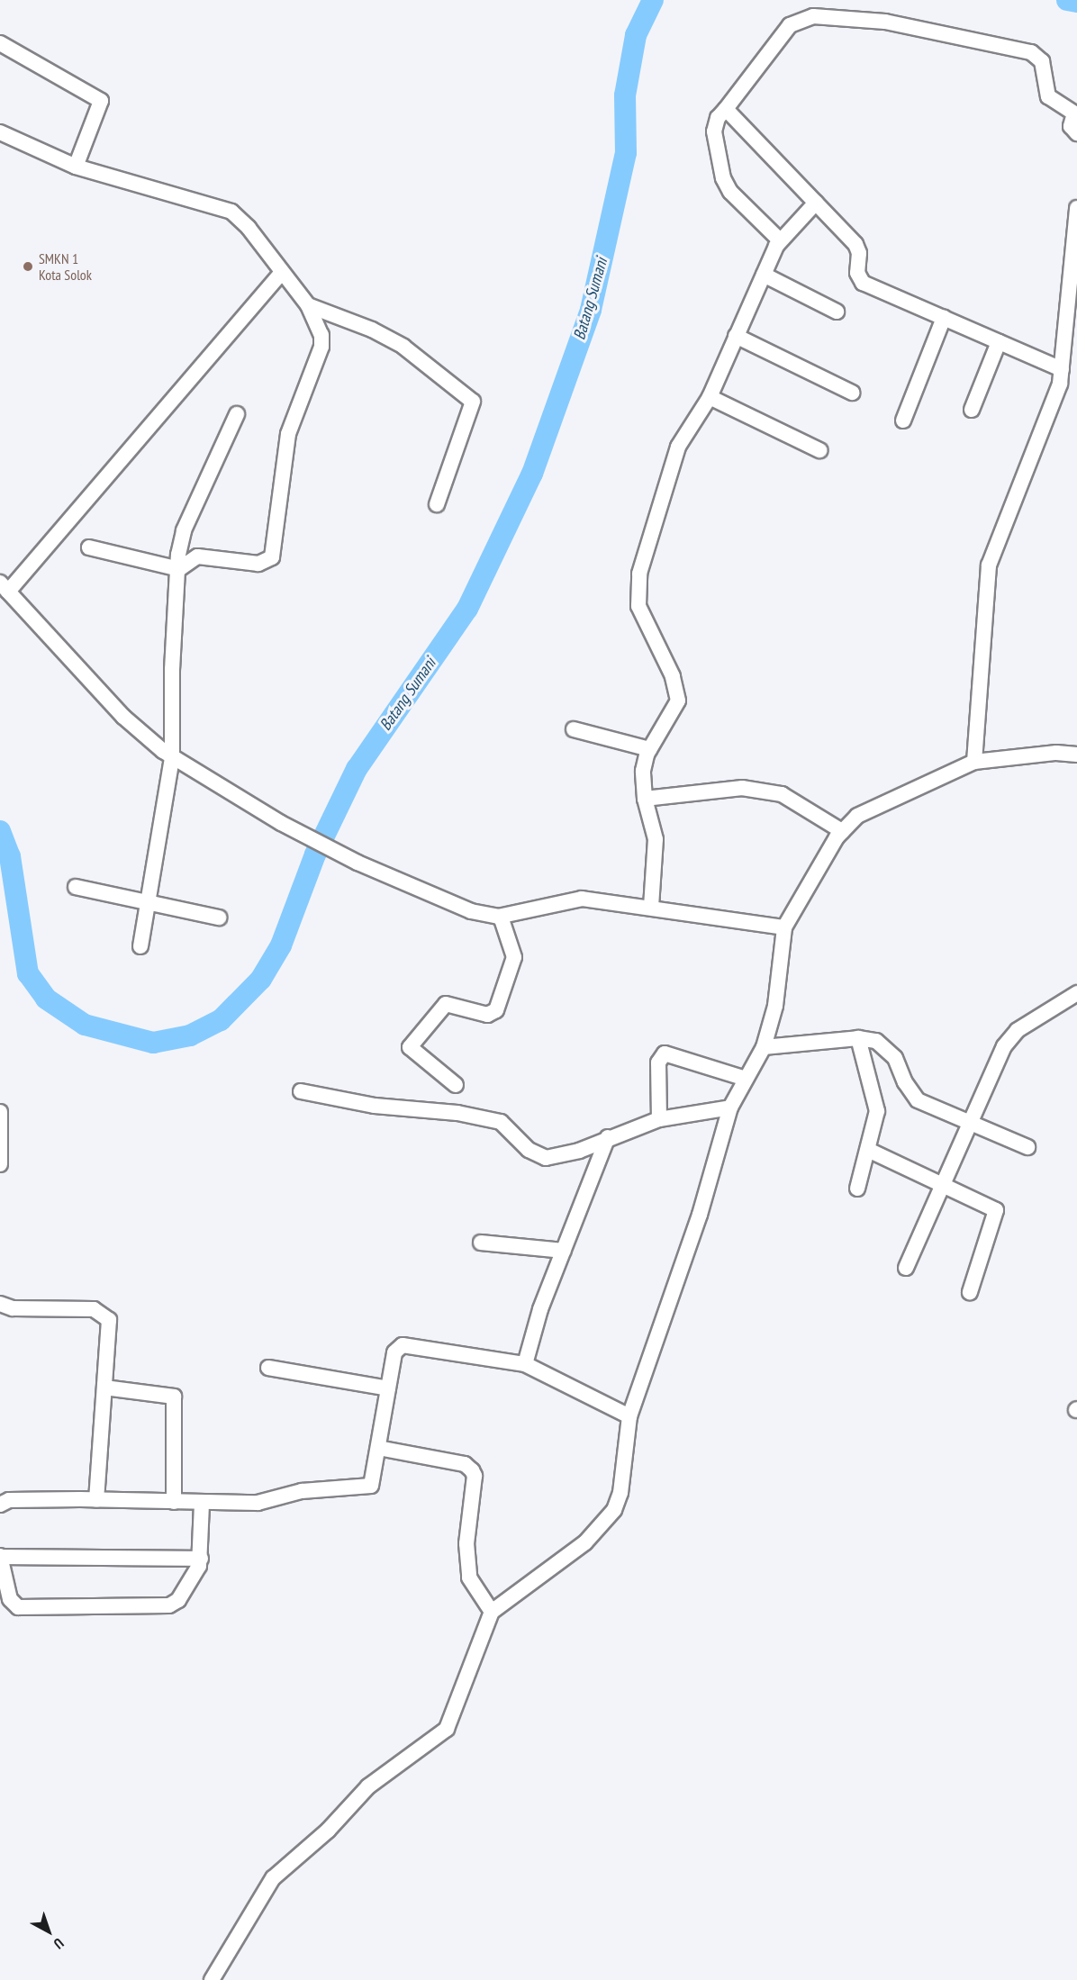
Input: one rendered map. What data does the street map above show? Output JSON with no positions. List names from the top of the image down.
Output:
{
  "water": ["Batang Sumani"],
  "places": ["SMKN 1 Kota Solok"],
  "north": "bottom right"
}
